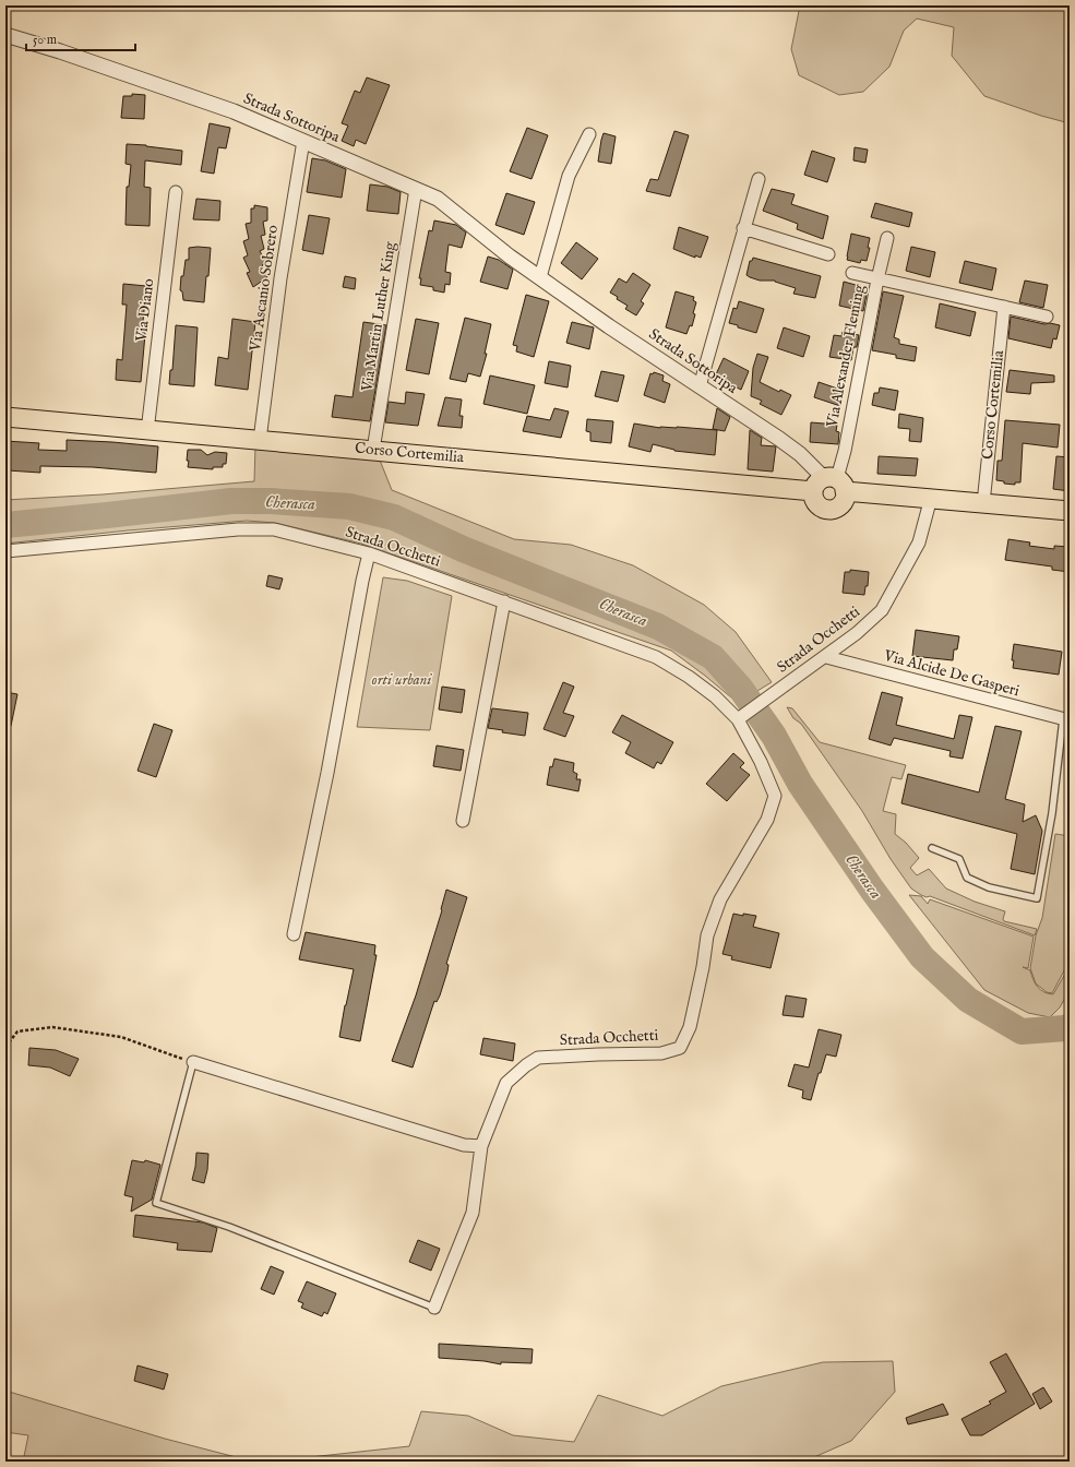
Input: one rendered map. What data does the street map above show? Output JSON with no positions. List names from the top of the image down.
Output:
{
  "streets": {
    "main road": ["Corso Cortemilia"],
    "street": [
      "Strada Sottoripa",
      "Via Ascanio Sobrero",
      "Via Diano",
      "Via Martin Luther King",
      "Via Alexander Fleming",
      "Strada Occhetti",
      "Via Alcide De Gasperi"
    ]
  },
  "crossings": [
    ["Strada Sottoripa", "Via Ascanio Sobrero"],
    ["Strada Sottoripa", "Via Martin Luther King"],
    ["Strada Sottoripa", "Via Alexander Fleming"],
    ["Strada Sottoripa", "Corso Cortemilia"],
    ["Via Ascanio Sobrero", "Corso Cortemilia"],
    ["Via Diano", "Corso Cortemilia"],
    ["Via Martin Luther King", "Corso Cortemilia"],
    ["Via Alexander Fleming", "Corso Cortemilia"],
    ["Corso Cortemilia", "Strada Occhetti"],
    ["Strada Occhetti", "Via Alcide De Gasperi"]
  ],
  "water": ["Cherasca"],
  "parks": ["orti urbani"],
  "scale_bar": "50 m"
}
